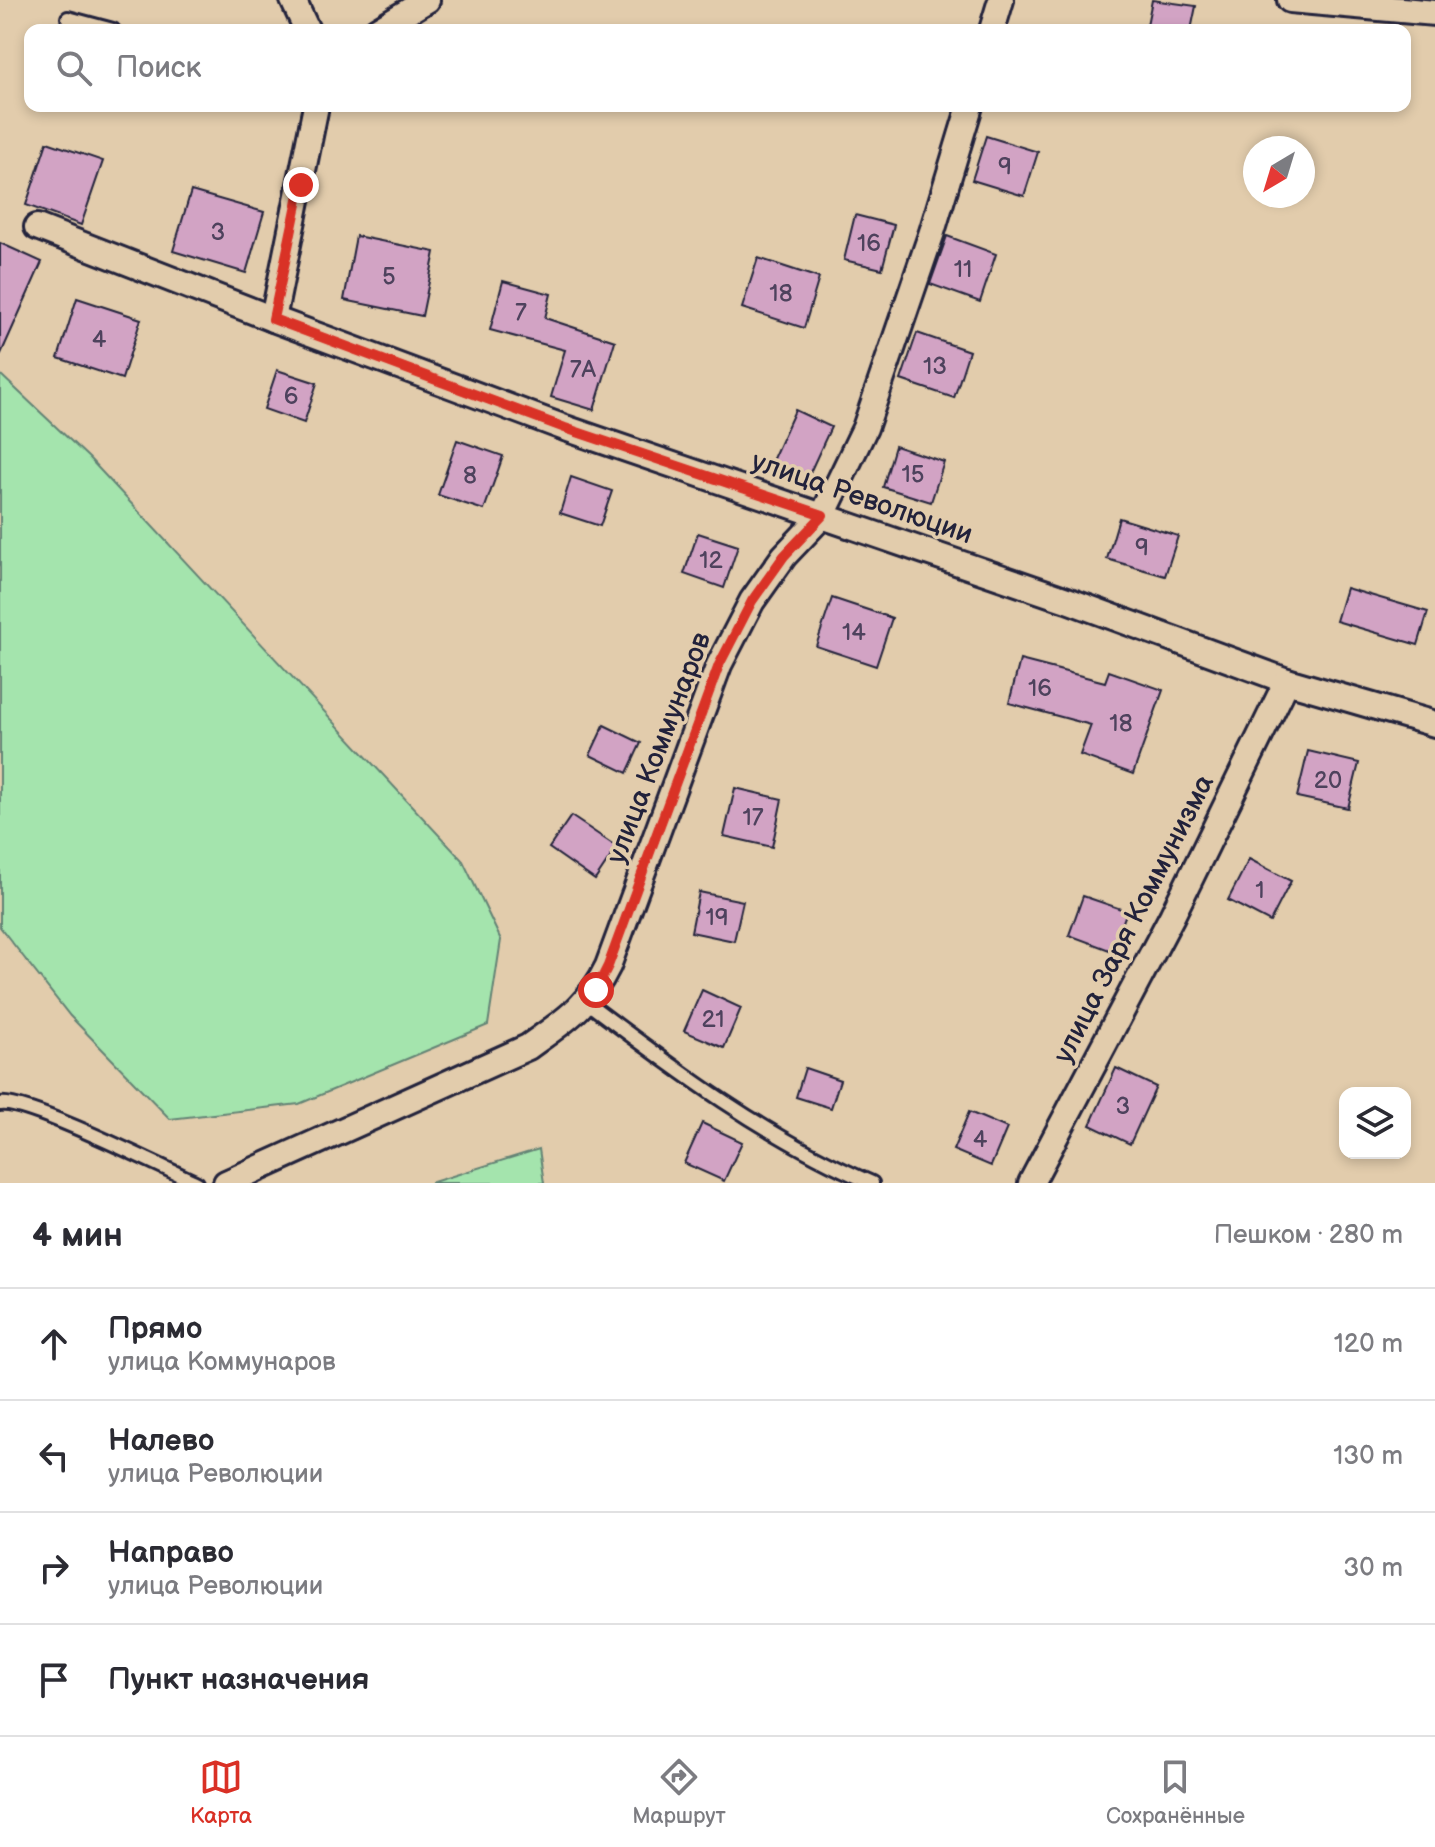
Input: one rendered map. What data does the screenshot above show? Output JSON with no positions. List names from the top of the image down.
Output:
{
  "streets": {
    "street": ["улица Революции", "улица Коммунаров", "улица Заря Коммунизма"]
  },
  "crossings": [
    ["улица Революции", "улица Коммунаров"],
    ["улица Революции", "улица Заря Коммунизма"]
  ],
  "house_numbers": [
    "9",
    "3",
    "16",
    "11",
    "5",
    "18",
    "7",
    "4",
    "13",
    "7А",
    "6",
    "15",
    "8",
    "9",
    "12",
    "14",
    "16",
    "18",
    "20",
    "17",
    "1",
    "19",
    "21",
    "3",
    "4"
  ],
  "north": "bottom left",
  "page": {
    "search": "Поиск",
    "heading": ["4 мин", "Пешком · 280 m"],
    "list": [
      ["Прямо", "улица Коммунаров", "120 m"],
      ["Налево", "улица Революции", "130 m"],
      ["Направо", "улица Революции", "30 m"],
      "Пункт назначения"
    ],
    "nav": ["Карта", "Маршрут", "Сохранённые"]
  }
}
